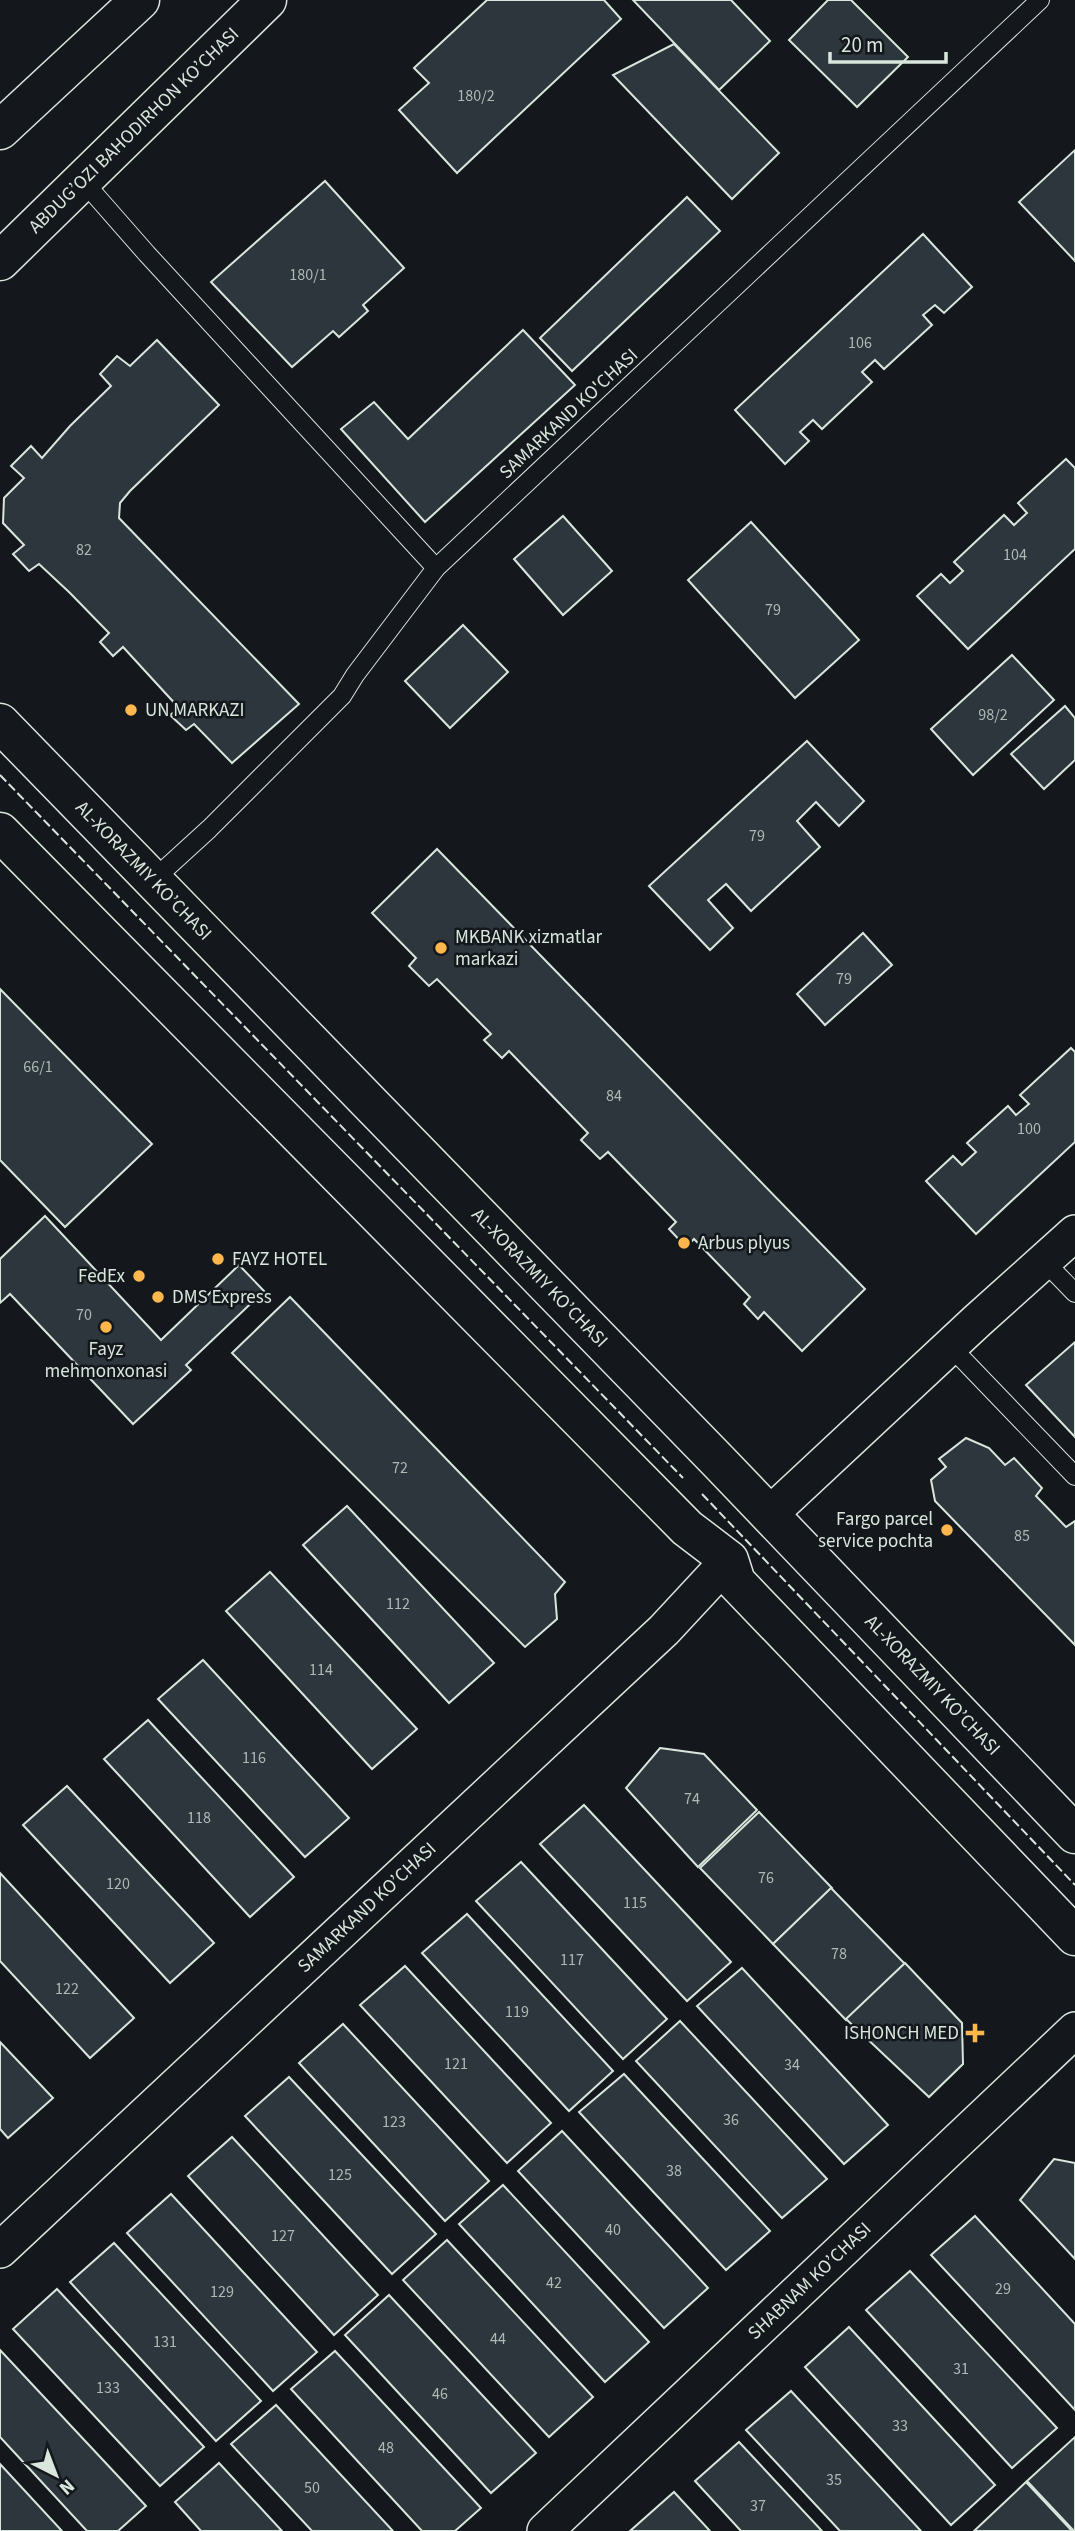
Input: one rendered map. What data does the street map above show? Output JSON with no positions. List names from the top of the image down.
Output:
{
  "streets": {
    "main road": ["ABDUG’OZI BAHODIRHON KO’CHASI", "AL-XORAZMIY KO’CHASI"],
    "street": ["SAMARKAND KO’CHASI", "SHABNAM KO’CHASI"],
    "lane": ["SAMARKAND KO'CHASI"]
  },
  "crossings": [
    ["SAMARKAND KO'CHASI", "AL-XORAZMIY KO’CHASI"]
  ],
  "places": {
    "other": [
      "UN MARKAZI",
      "MKBANK xizmatlar markazi",
      "Arbus plyus",
      "FAYZ HOTEL",
      "FedEx",
      "DMS Express",
      "Fayz mehmonxonasi",
      "Fargo parcel service pochta"
    ],
    "health": ["ISHONCH MED"]
  },
  "house_numbers": [
    "180/2",
    "180/1",
    "106",
    "82",
    "104",
    "79",
    "98/2",
    "79",
    "79",
    "66/1",
    "84",
    "100",
    "70",
    "72",
    "85",
    "112",
    "114",
    "116",
    "74",
    "118",
    "76",
    "120",
    "115",
    "78",
    "117",
    "122",
    "119",
    "121",
    "34",
    "36",
    "123",
    "38",
    "125",
    "40",
    "127",
    "42",
    "29",
    "129",
    "44",
    "131",
    "31",
    "133",
    "46",
    "33",
    "48",
    "35",
    "50",
    "37"
  ],
  "scale_bar": "20 m",
  "north": "bottom right"
}
